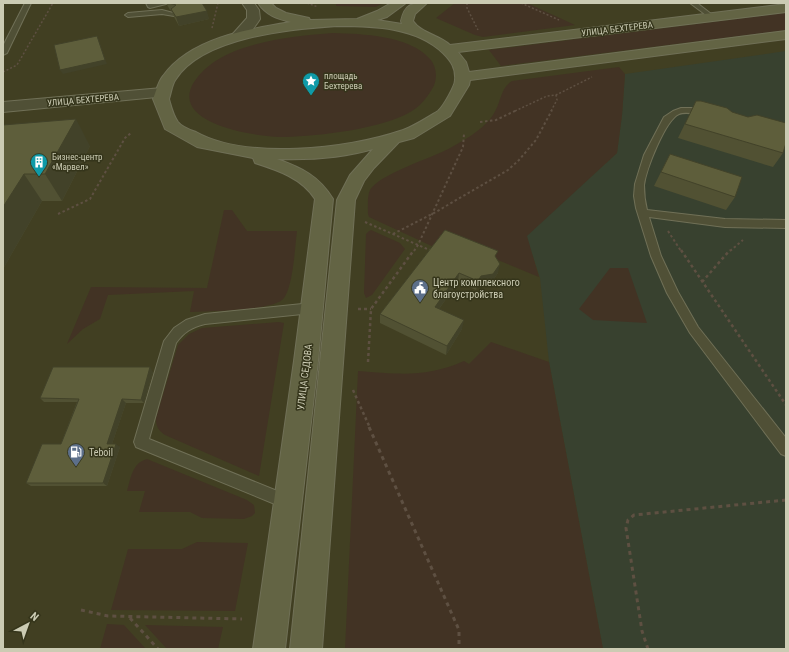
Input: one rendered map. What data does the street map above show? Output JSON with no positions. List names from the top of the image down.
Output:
{
  "streets": {
    "main road": ["УЛИЦА БЕХТЕРЕВА", "УЛИЦА СЕДОВА"]
  },
  "places": {
    "place": ["площадь Бехтерева"],
    "building": ["Бизнес-центр «Марвел»"],
    "public building": ["Центр комплексного благоустройства"],
    "fuel station": ["Teboil"]
  },
  "north": "top right"
}
